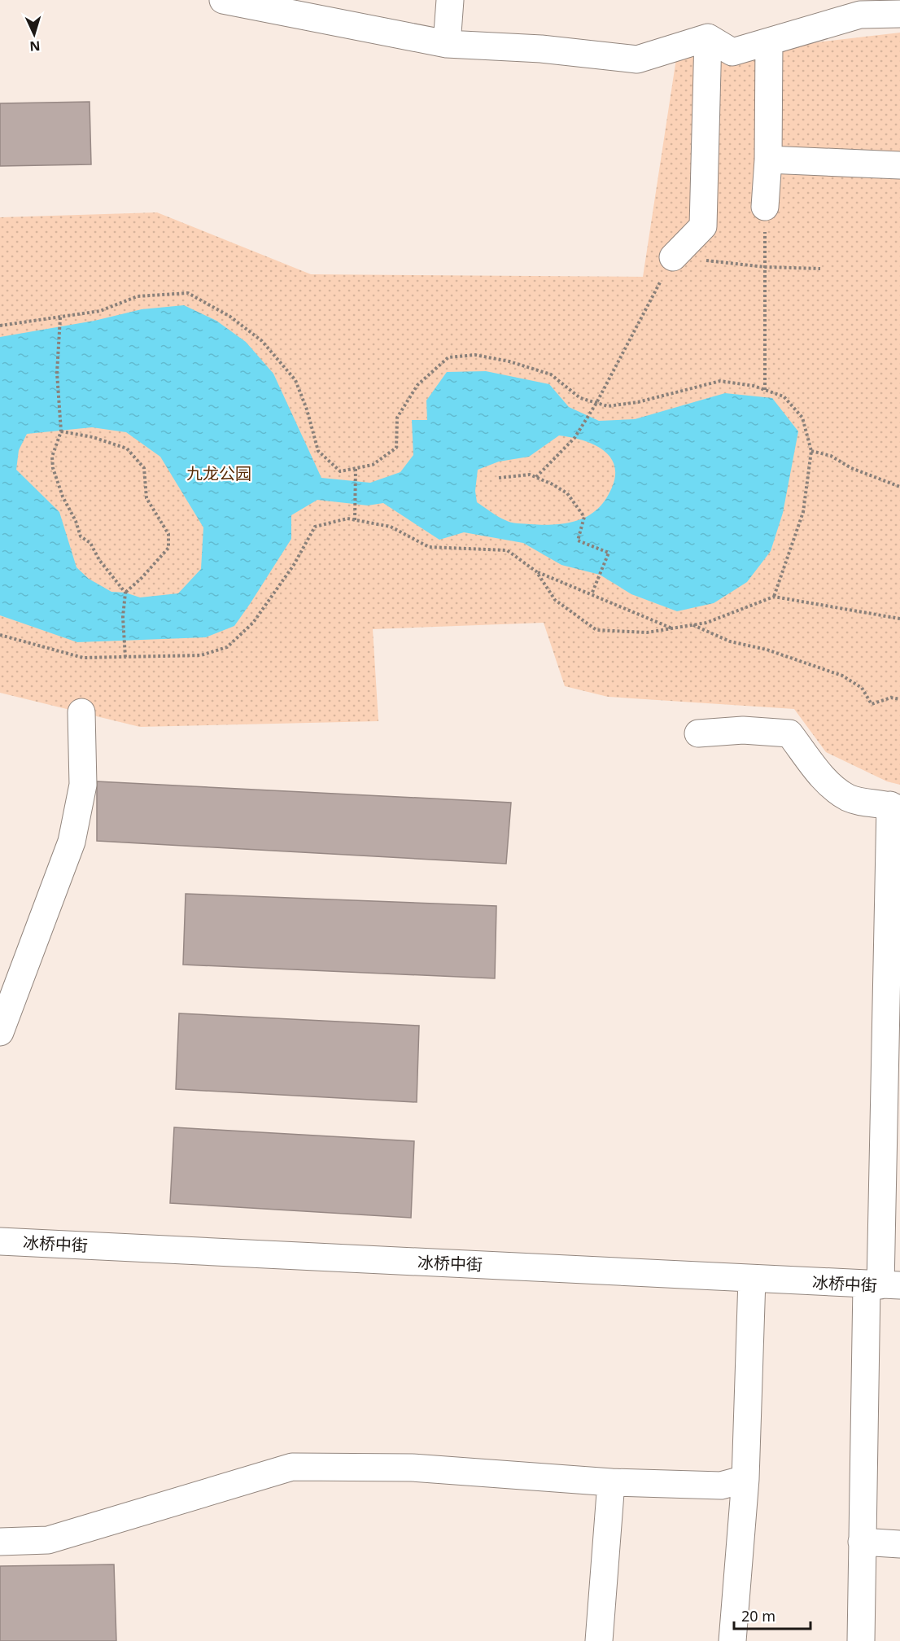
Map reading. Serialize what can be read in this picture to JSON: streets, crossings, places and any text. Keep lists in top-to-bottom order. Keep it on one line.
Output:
{"streets":{"street":["冰桥中街"]},"parks":["九龙公园"],"scale_bar":"20 m","north":"bottom"}
